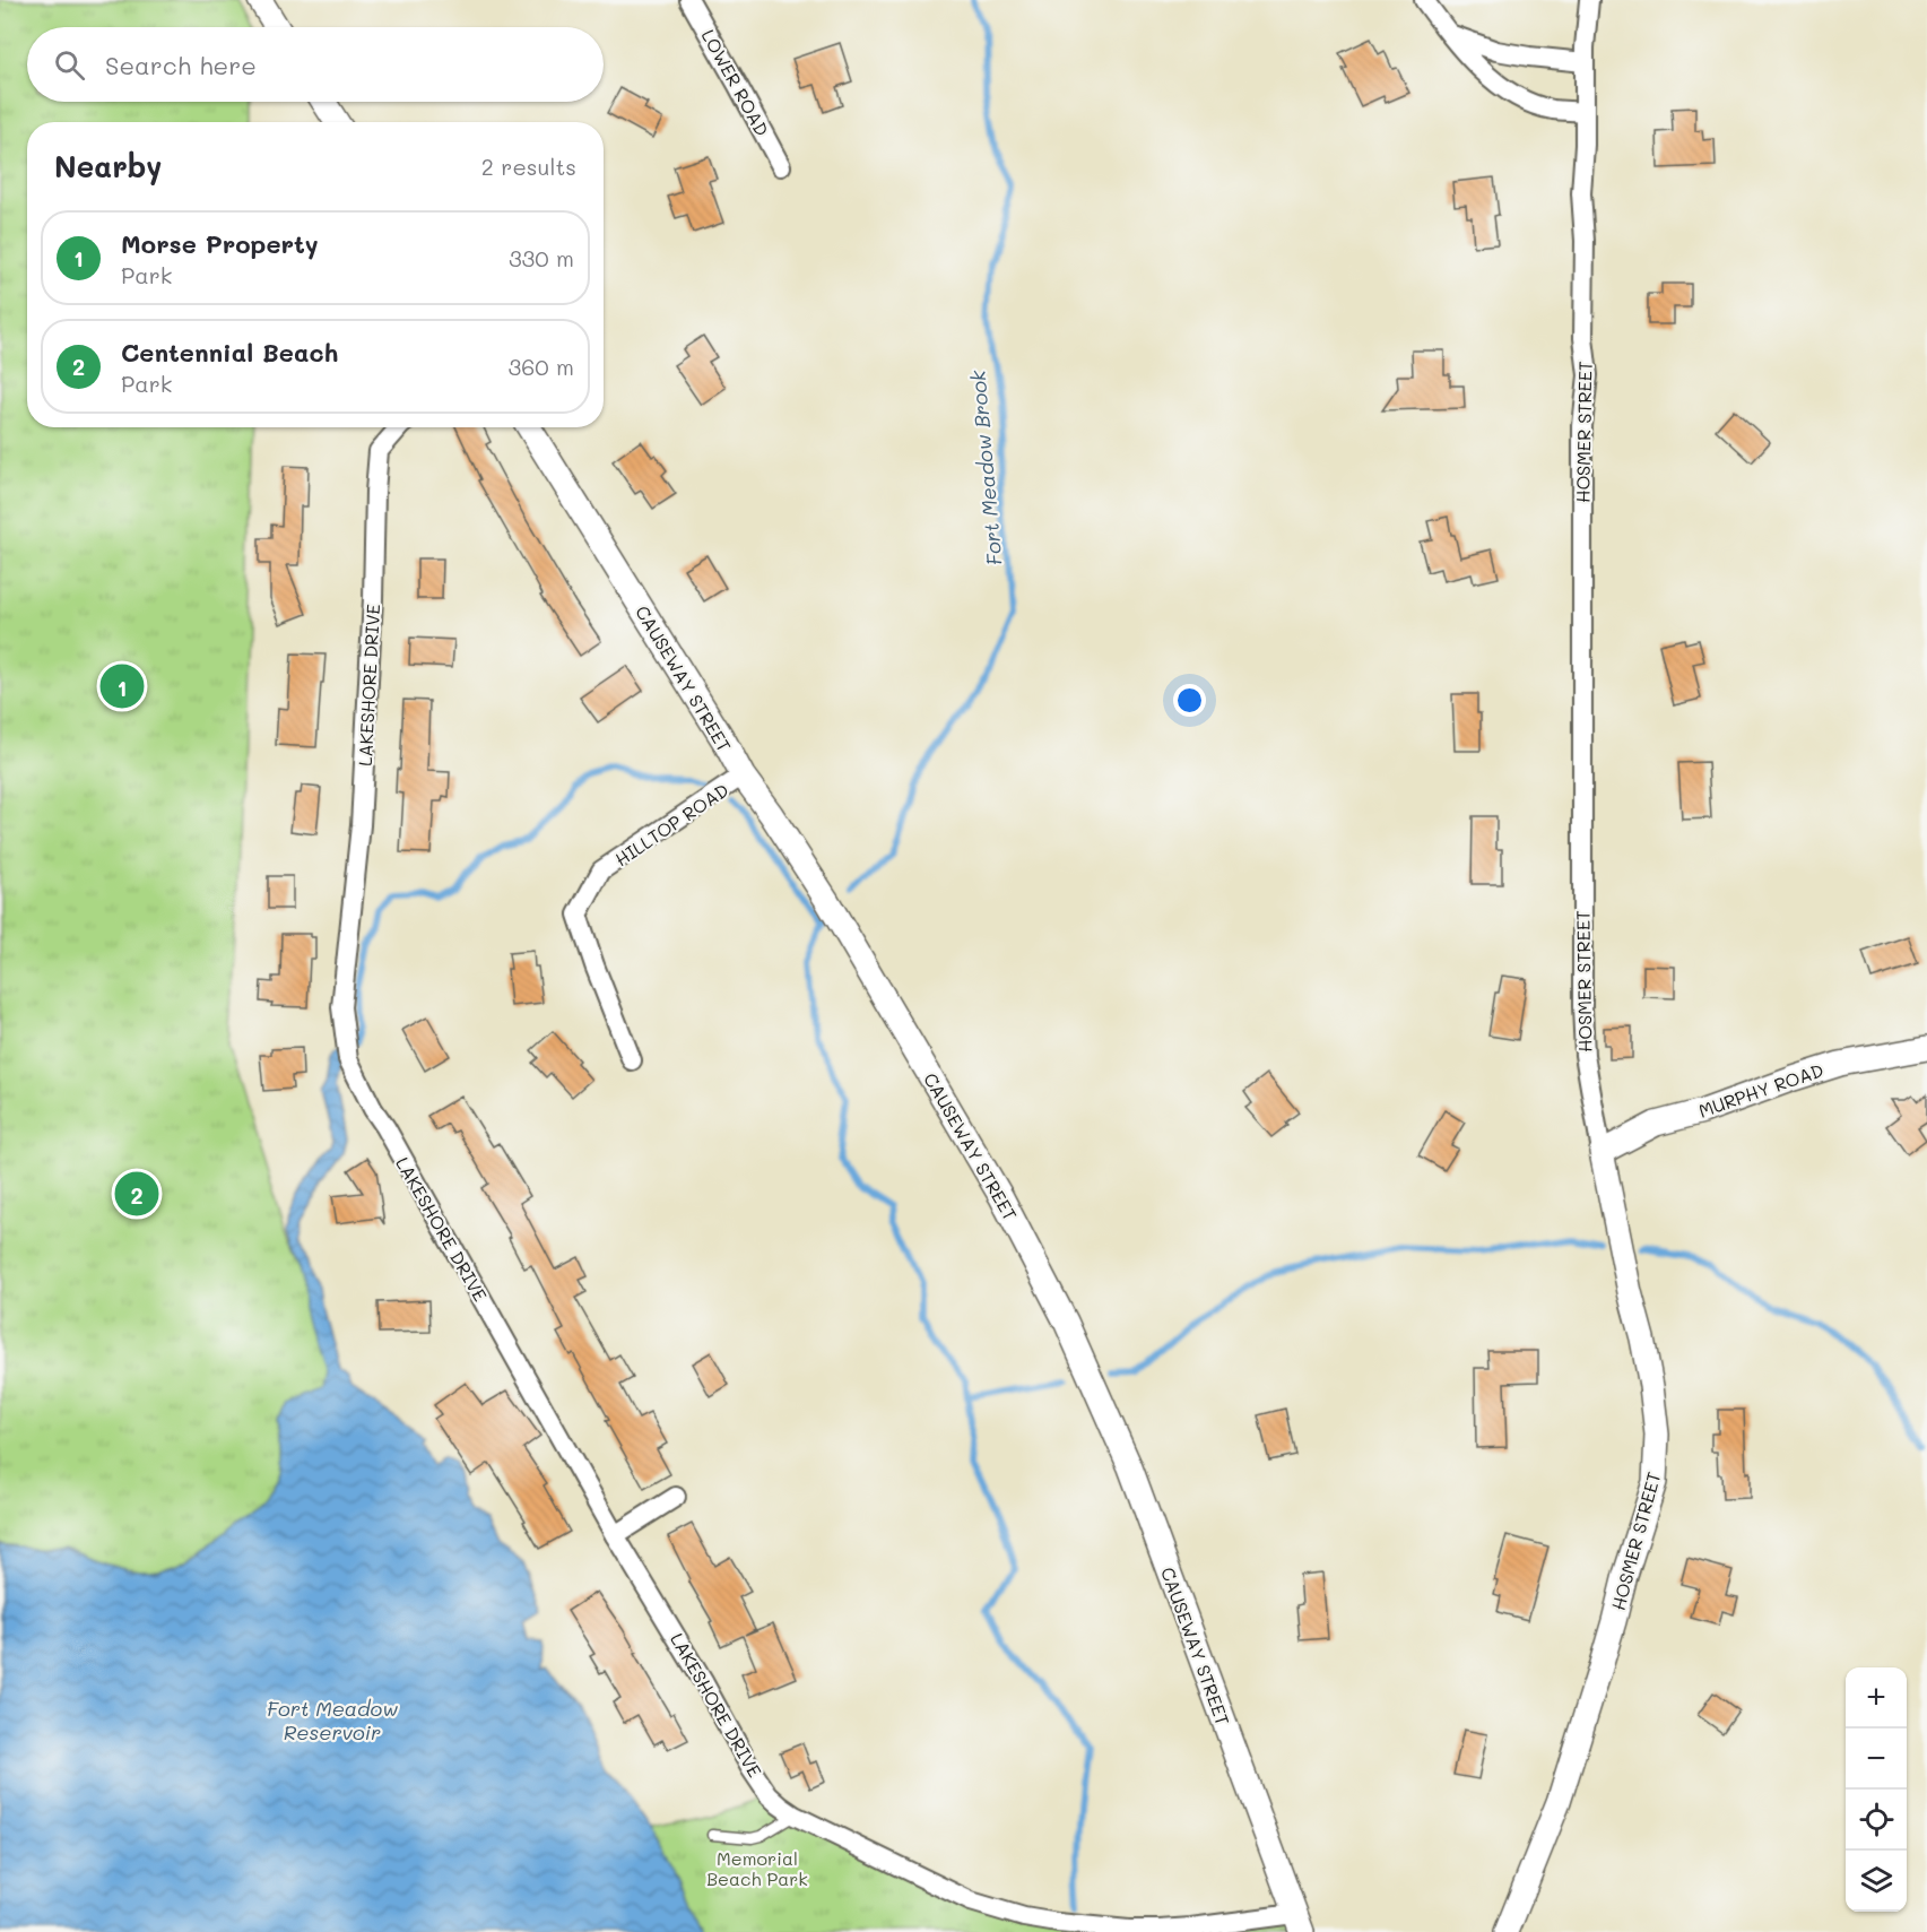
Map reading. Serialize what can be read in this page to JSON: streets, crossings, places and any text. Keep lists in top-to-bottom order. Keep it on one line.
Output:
{"streets":{"street":["LOWER ROAD","HOSMER STREET","CAUSEWAY STREET","LAKESHORE DRIVE","HILLTOP ROAD","MURPHY ROAD"]},"crossings":[["HOSMER STREET","MURPHY ROAD"],["CAUSEWAY STREET","LAKESHORE DRIVE"],["CAUSEWAY STREET","HILLTOP ROAD"]],"water":["Fort Meadow Brook","Fort Meadow Reservoir"],"parks":["Memorial Beach Park"],"page":{"search":"Search here","heading":["Nearby","2 results"],"list":[{"mark":"1","name":"Morse Property","note":"Park","value":"330 m"},{"mark":"2","name":"Centennial Beach","note":"Park","value":"360 m"}],"pins":["1","2"],"map_buttons":["+","−"]}}
